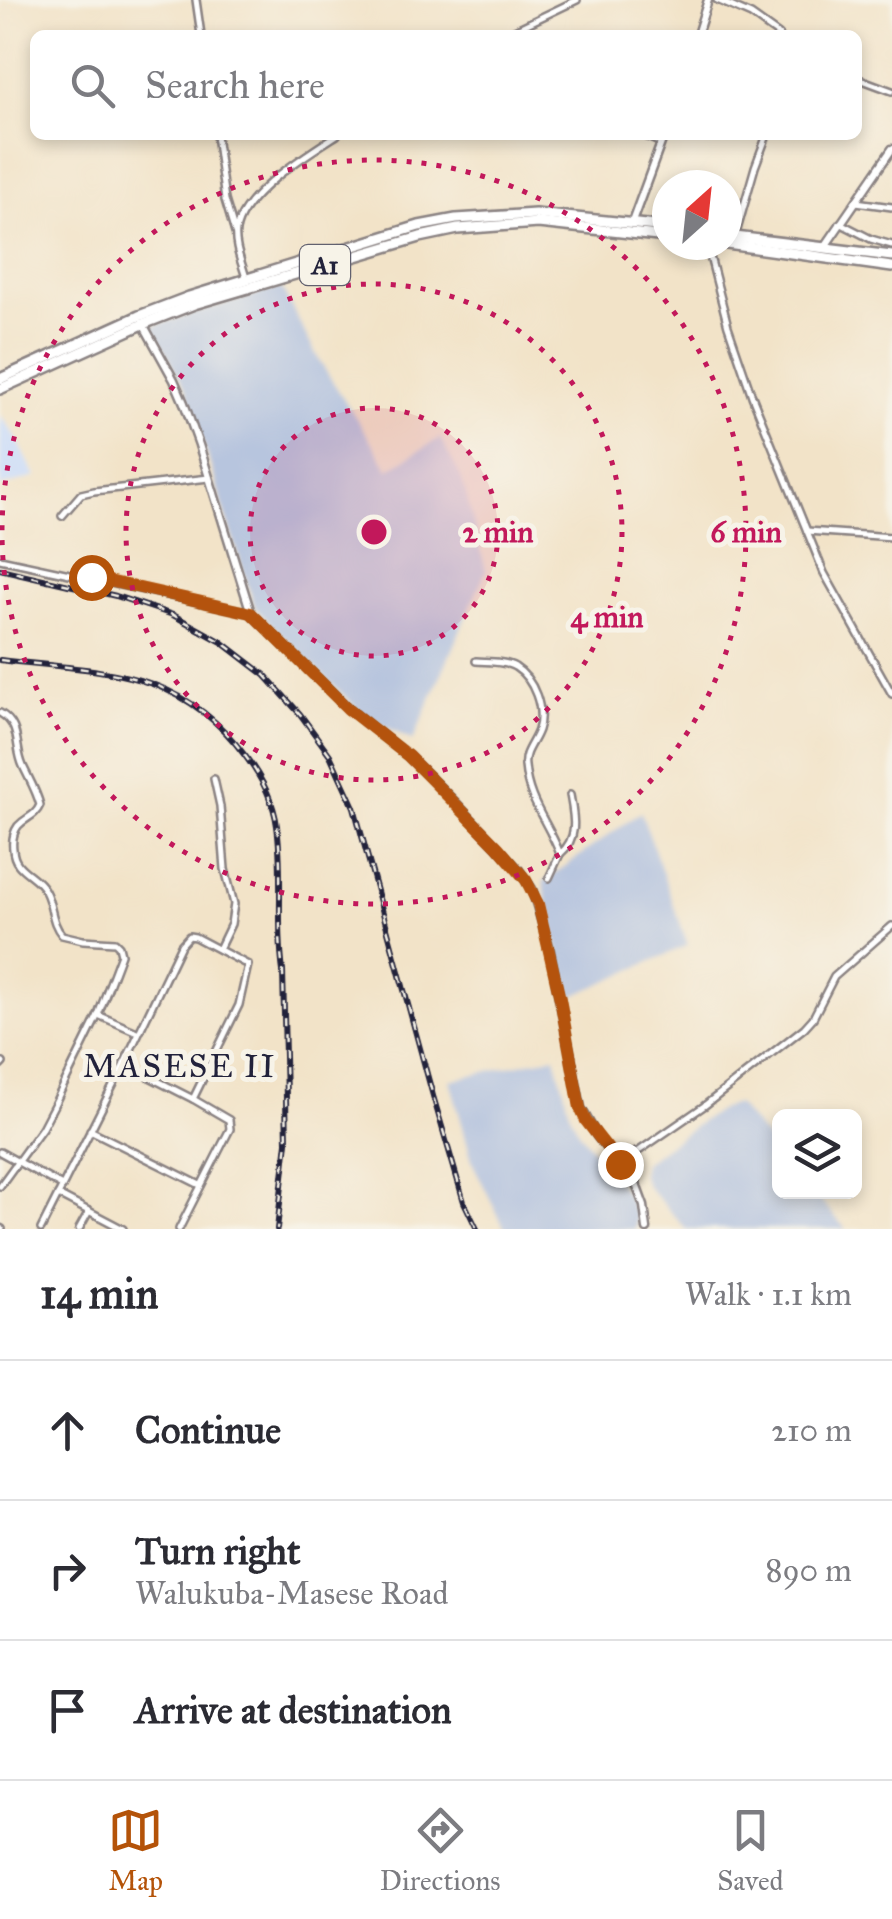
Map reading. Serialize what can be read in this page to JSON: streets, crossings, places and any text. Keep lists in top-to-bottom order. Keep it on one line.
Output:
{"streets":{"highway":["A1"]},"districts":["MASESE II"],"north":"top right","page":{"search":"Search here","heading":["14 min","Walk · 1.1 km"],"list":[["Continue","210 m"],["Turn right","Walukuba-Masese Road","890 m"],"Arrive at destination"],"nav":["Map","Directions","Saved"]},"rings":["2 min","6 min","4 min"]}
